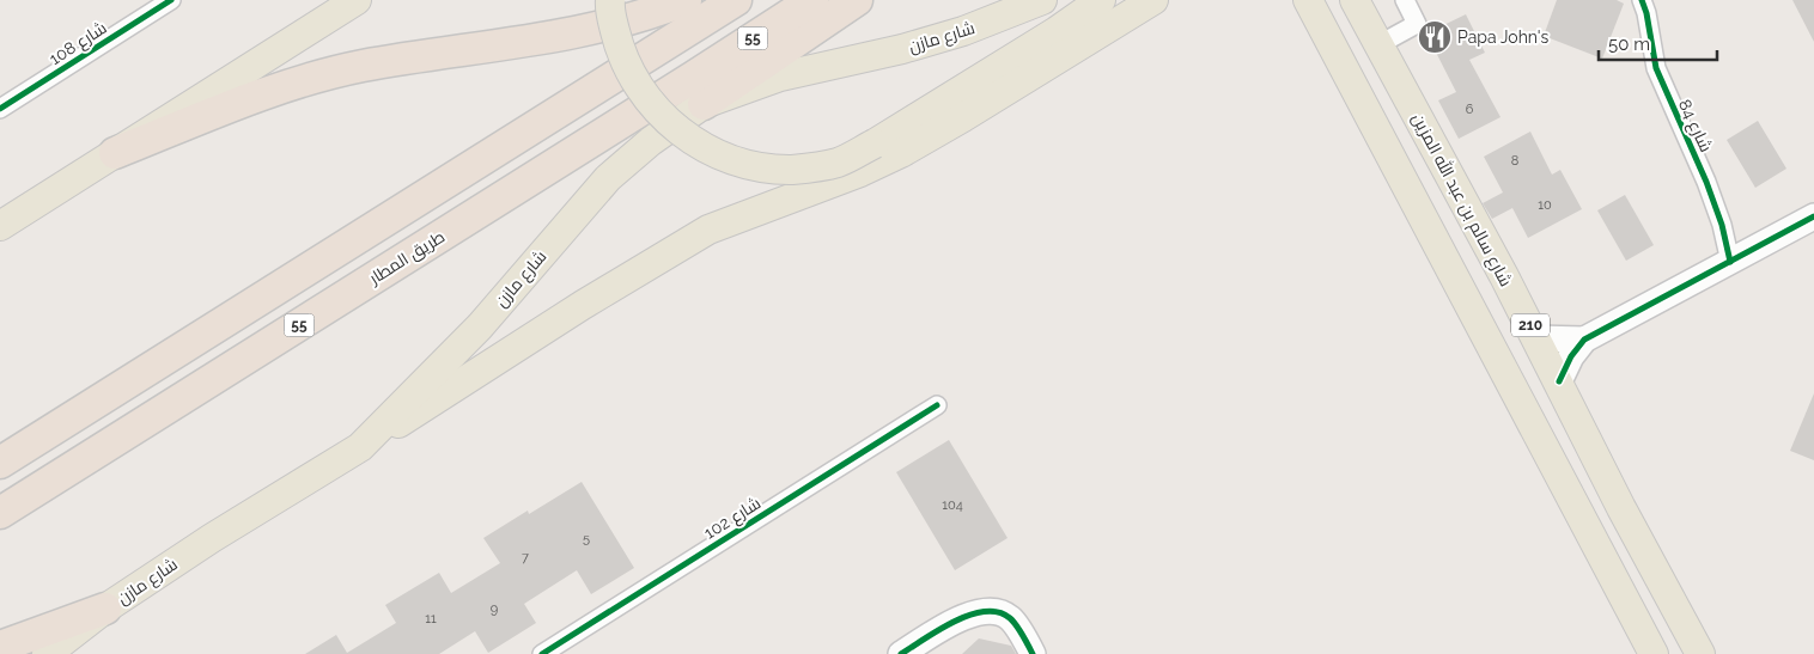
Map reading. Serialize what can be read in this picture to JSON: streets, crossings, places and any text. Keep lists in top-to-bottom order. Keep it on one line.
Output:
{"streets":{"highway":["55","طريق المطار"],"main road":["شارع مازن","شارع سالم بن عبد الله المزين","210"],"street":["شارع 108","شارع 84","شارع 102"]},"places":{"restaurant":["Papa John's"]},"house_numbers":["6","8","10","104","5","7","9","11"],"scale_bar":"50 m"}
